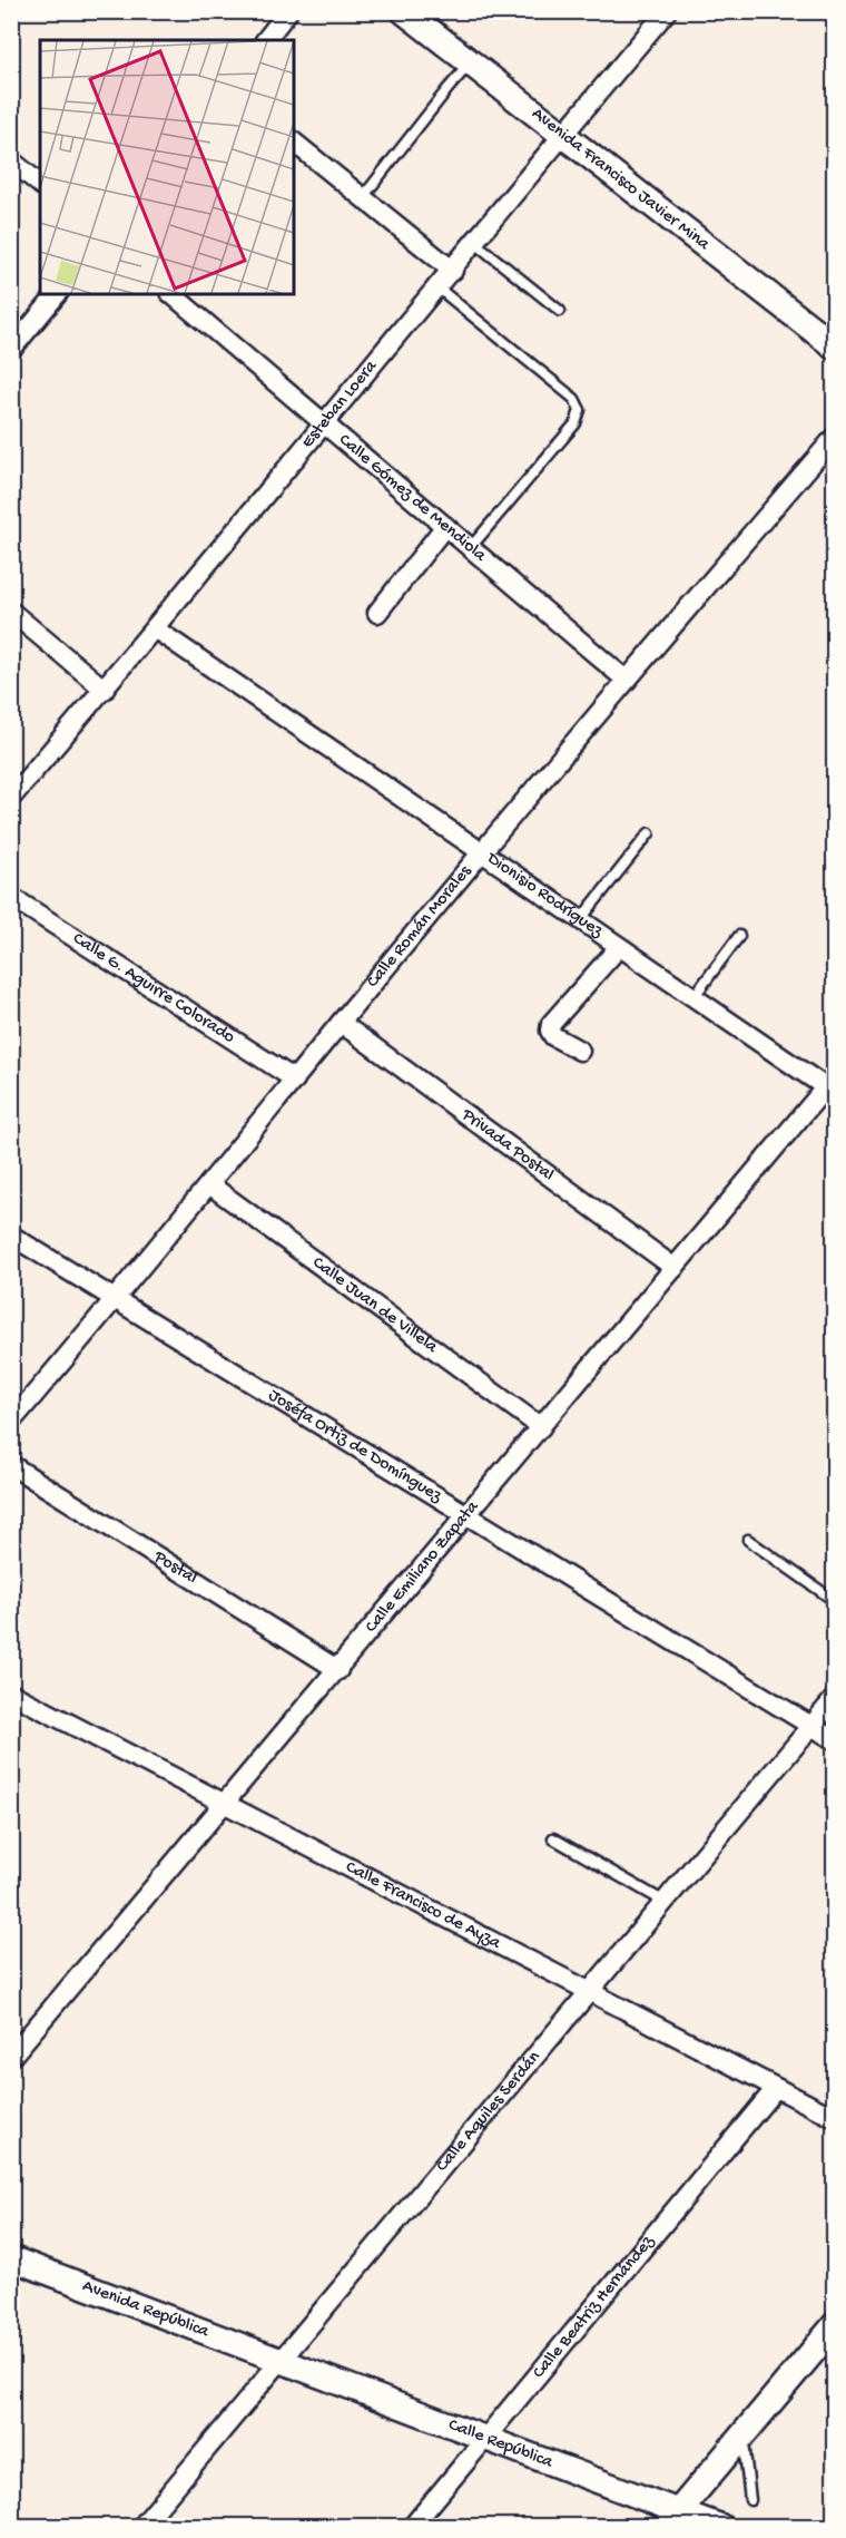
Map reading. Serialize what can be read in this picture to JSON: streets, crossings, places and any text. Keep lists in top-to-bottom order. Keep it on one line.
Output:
{"streets":{"main road":["Avenida Francisco Javier Mina","Calle República"],"street":["Esteban Loera","Calle Gómez de Mendiola","Dionisio Rodríguez","Calle Román Morales","Calle G. Aguirre Colorado","Privada Postal","Calle Juan de Villela","Joséfa Ortiz de Domínguez","Calle Emiliano Zapata","Postal","Calle Francisco de Ayza","Calle Aquiles Serdán","Calle Beatriz Hernández","Avenida República"]},"crossings":[["Avenida Francisco Javier Mina","Esteban Loera"],["Esteban Loera","Calle Gómez de Mendiola"],["Esteban Loera","Dionisio Rodríguez"],["Calle Gómez de Mendiola","Calle Román Morales"],["Dionisio Rodríguez","Calle Román Morales"],["Dionisio Rodríguez","Calle Emiliano Zapata"],["Calle Román Morales","Calle G. Aguirre Colorado"],["Calle Román Morales","Privada Postal"],["Calle Román Morales","Calle Juan de Villela"],["Calle Román Morales","Joséfa Ortiz de Domínguez"],["Privada Postal","Calle Emiliano Zapata"],["Calle Juan de Villela","Calle Emiliano Zapata"],["Joséfa Ortiz de Domínguez","Calle Emiliano Zapata"],["Joséfa Ortiz de Domínguez","Calle Aquiles Serdán"],["Calle Emiliano Zapata","Postal"],["Calle Emiliano Zapata","Calle Francisco de Ayza"],["Calle Francisco de Ayza","Calle Aquiles Serdán"],["Calle Francisco de Ayza","Calle Beatriz Hernández"],["Calle Aquiles Serdán","Avenida República"],["Calle Aquiles Serdán","Calle República"],["Calle Beatriz Hernández","Calle República"],["Avenida República","Calle República"]]}
